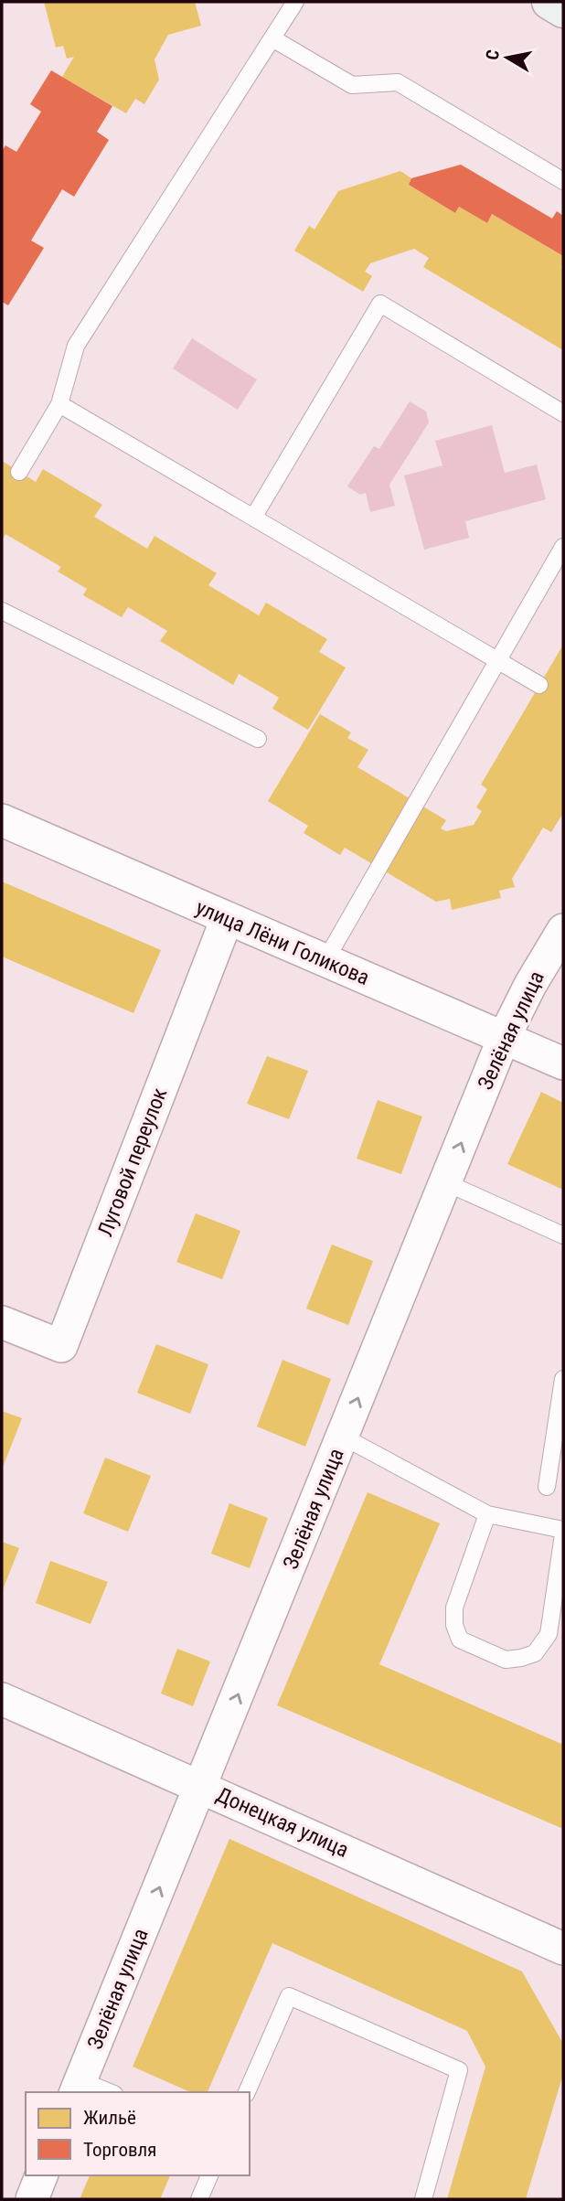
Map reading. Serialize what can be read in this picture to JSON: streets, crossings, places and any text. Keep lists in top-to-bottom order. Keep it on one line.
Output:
{"streets":{"street":["улица Лёни Голикова","Зелёная улица","Луговой переулок","Донецкая улица"]},"crossings":[["улица Лёни Голикова","Зелёная улица"],["улица Лёни Голикова","Луговой переулок"],["Зелёная улица","Донецкая улица"]],"one_way":["Зелёная улица"],"legend":["Жильё","Торговля"],"north":"left"}
